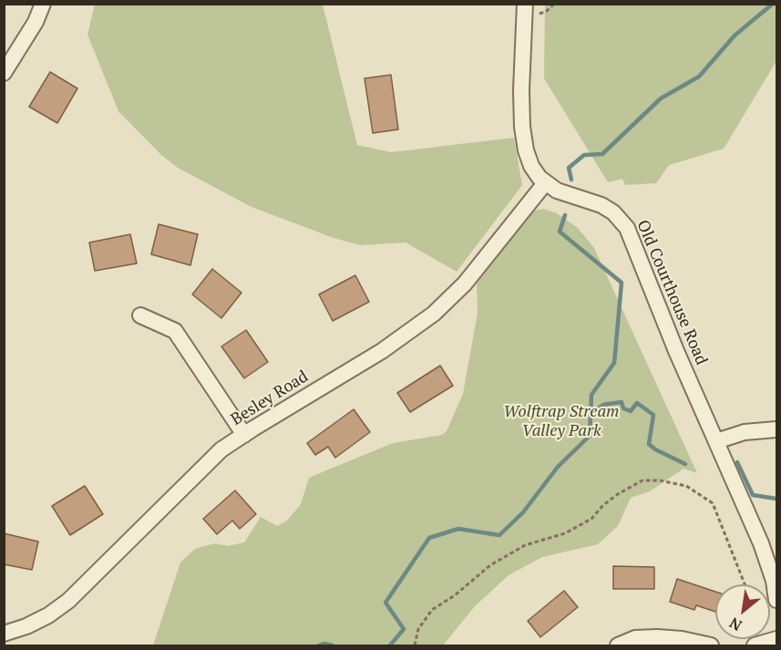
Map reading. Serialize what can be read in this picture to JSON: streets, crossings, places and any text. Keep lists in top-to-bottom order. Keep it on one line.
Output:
{"streets":{"street":["Old Courthouse Road","Besley Road"]},"crossings":[["Old Courthouse Road","Besley Road"]],"parks":["Wolftrap Stream Valley Park"],"north":"bottom left"}
